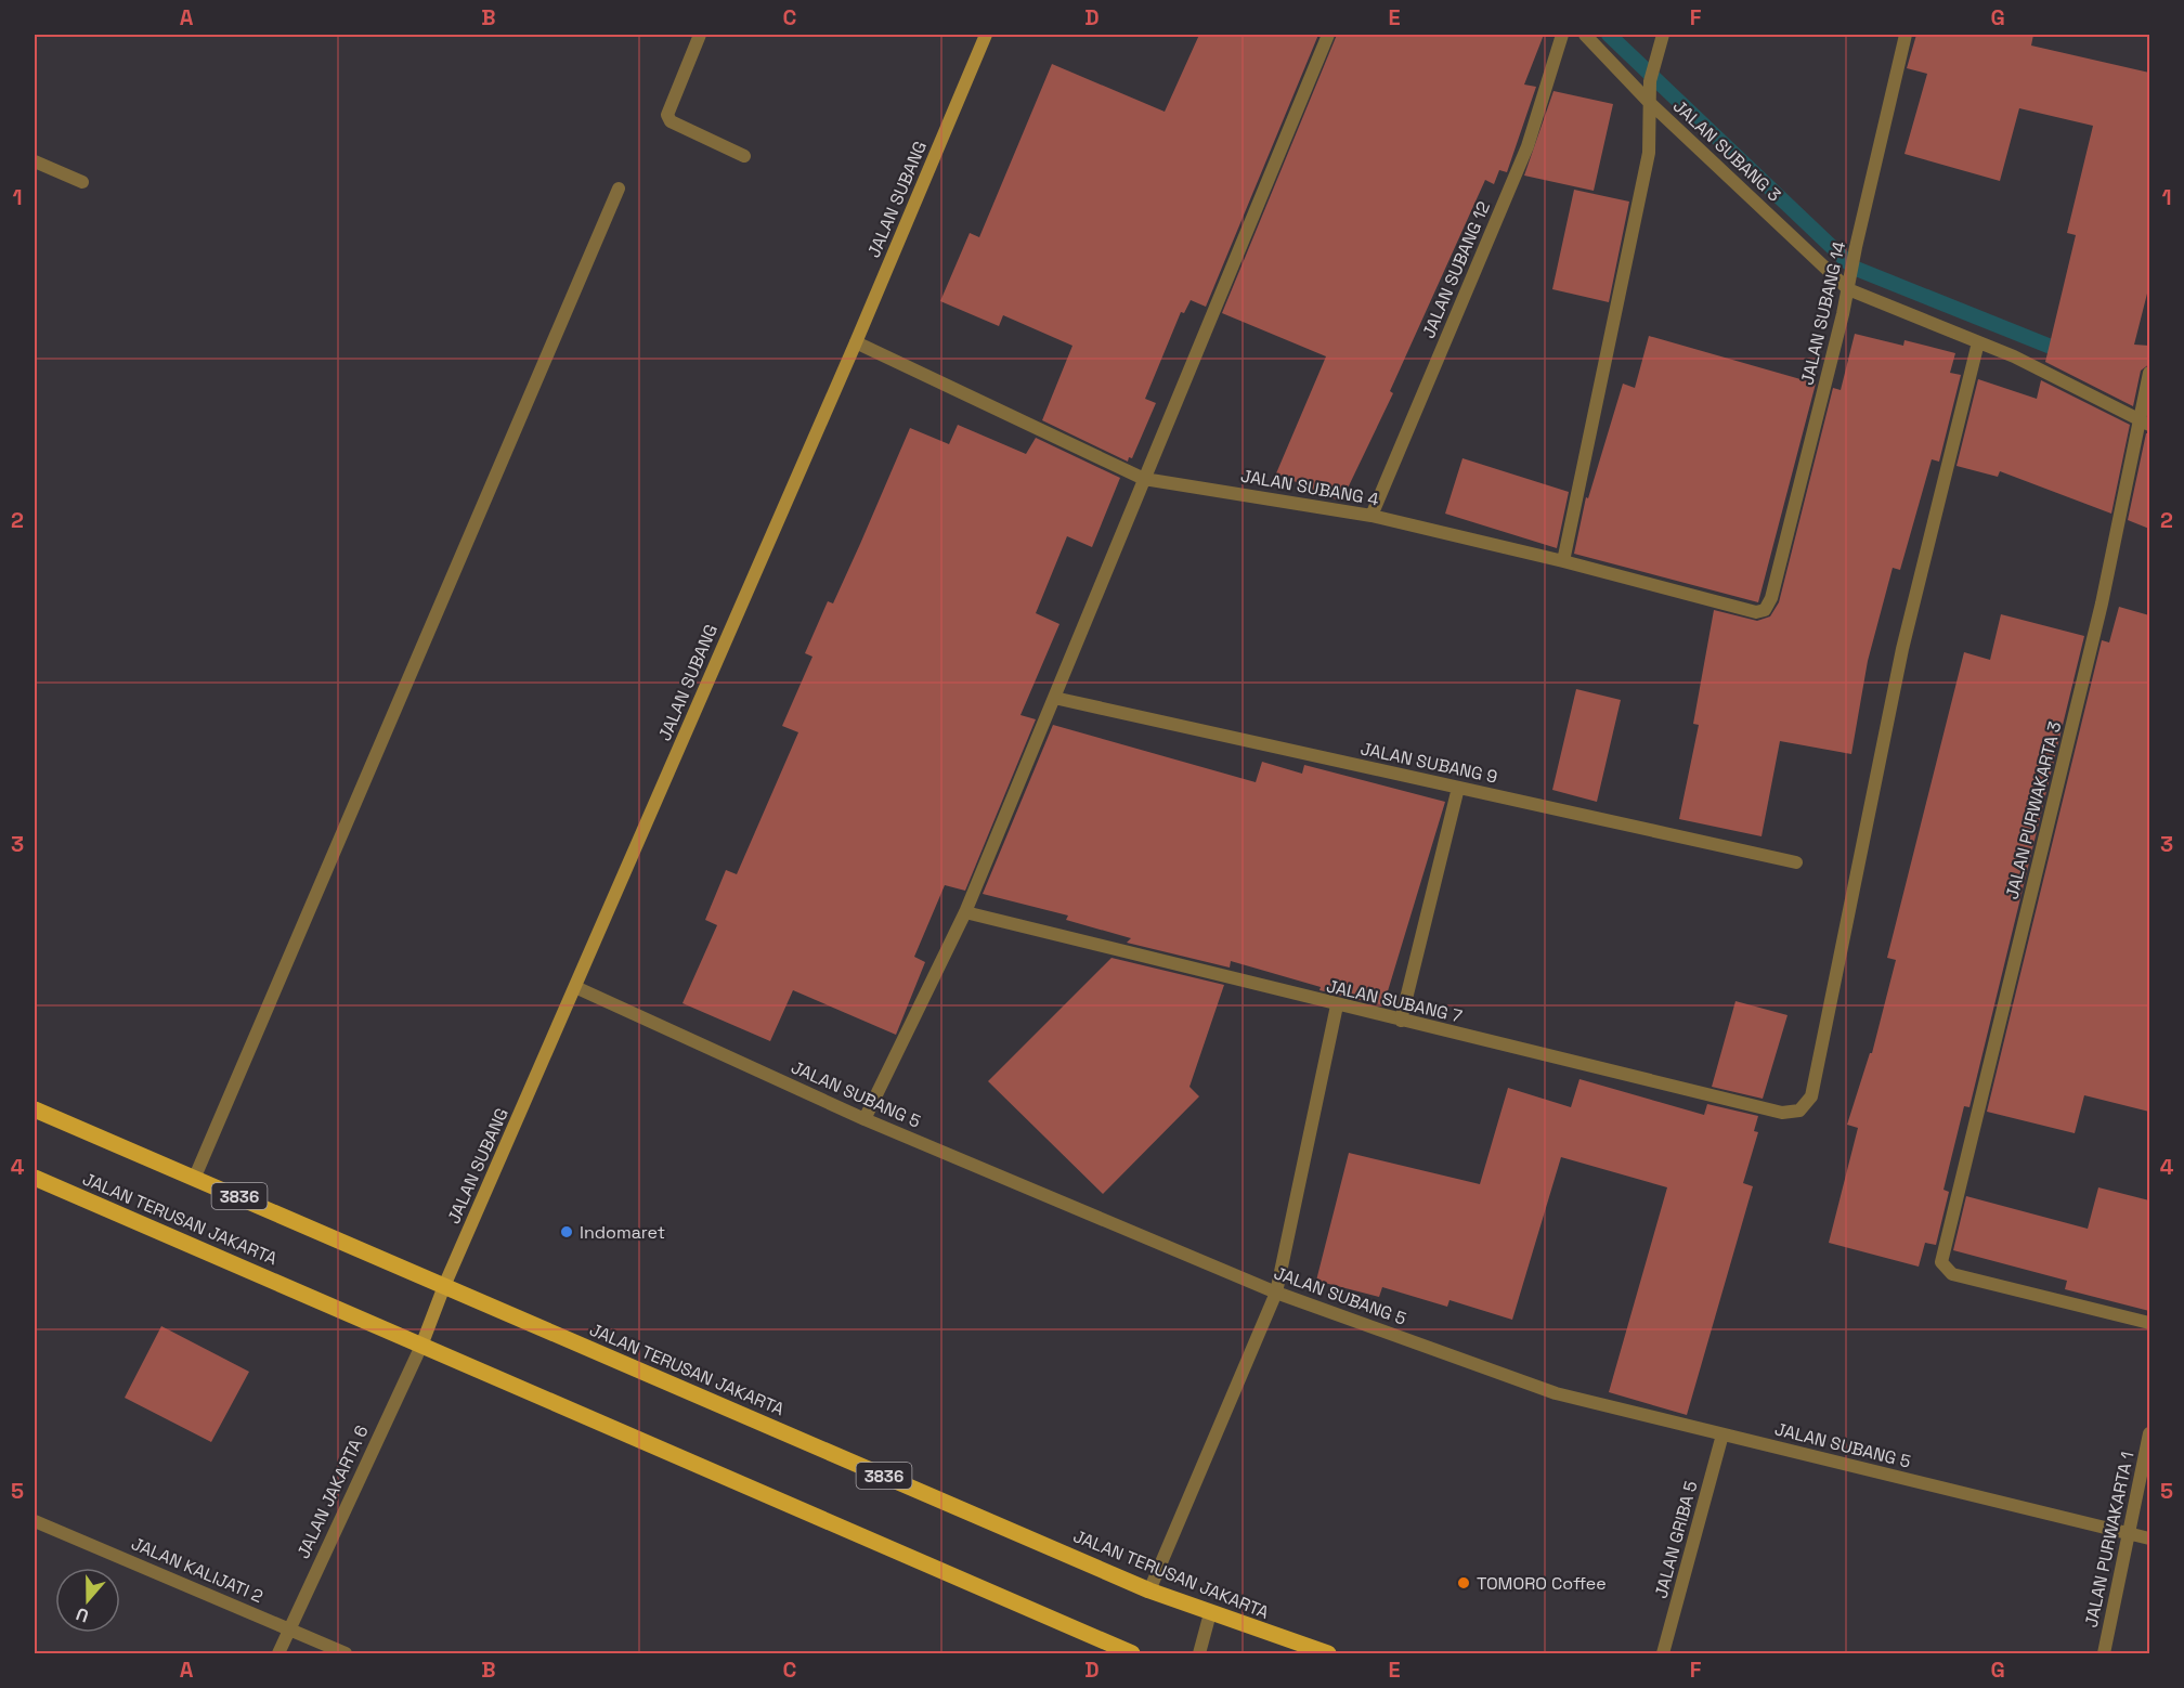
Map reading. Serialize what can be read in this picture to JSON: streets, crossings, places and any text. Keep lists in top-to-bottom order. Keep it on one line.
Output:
{"streets":{"main road":["3836","JALAN TERUSAN JAKARTA"],"street":["JALAN SUBANG 3","JALAN SUBANG","JALAN SUBANG 12","JALAN SUBANG 14","JALAN SUBANG 4","JALAN SUBANG 9","JALAN PURWAKARTA 3","JALAN SUBANG 7","JALAN SUBANG 5","JALAN JAKARTA 6","JALAN GRIBA 5","JALAN PURWAKARTA 1","JALAN KALIJATI 2"]},"crossings":[["JALAN SUBANG 3","JALAN SUBANG 14"],["JALAN SUBANG","JALAN SUBANG 4"],["JALAN SUBANG","JALAN SUBANG 5"],["JALAN SUBANG","JALAN TERUSAN JAKARTA"],["JALAN SUBANG","JALAN JAKARTA 6"],["JALAN SUBANG 12","JALAN SUBANG 4"],["JALAN SUBANG 14","JALAN SUBANG 4"],["JALAN SUBANG 5","JALAN GRIBA 5"],["JALAN SUBANG 5","JALAN PURWAKARTA 1"],["JALAN TERUSAN JAKARTA","JALAN JAKARTA 6"],["JALAN JAKARTA 6","JALAN KALIJATI 2"]],"places":["Indomaret","TOMORO Coffee"],"north":"bottom","grid":{"columns":["A","B","C","D","E","F","G"],"rows":["1","2","3","4","5"]}}
